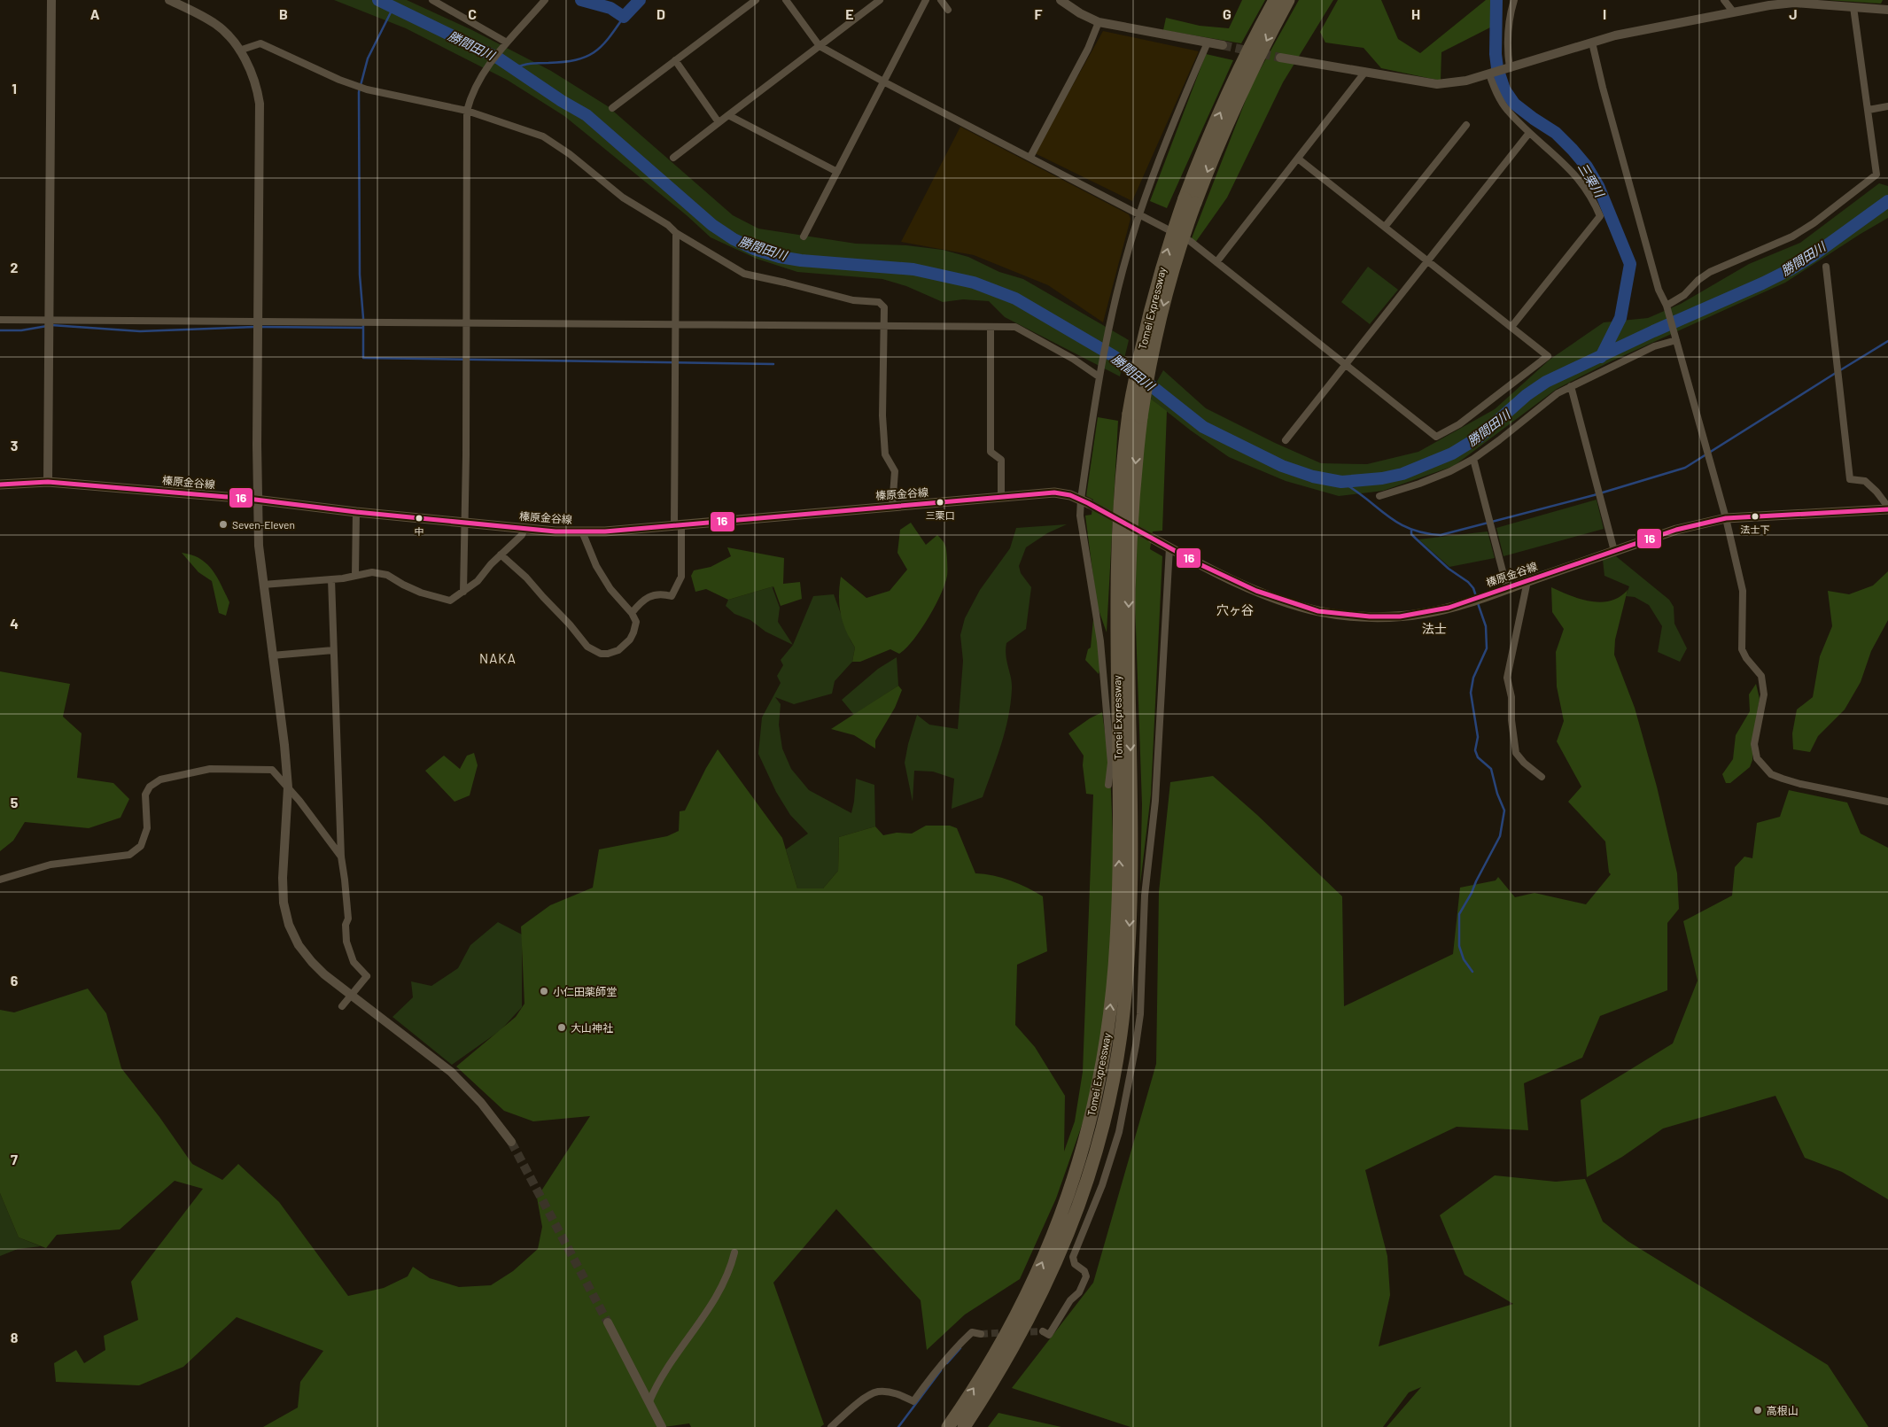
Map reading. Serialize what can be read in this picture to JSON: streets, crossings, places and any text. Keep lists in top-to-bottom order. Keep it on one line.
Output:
{"streets":{"highway":["Tomei Expressway"],"main road":["榛原金谷線"]},"districts":["穴ヶ谷","法士","NAKA"],"water":["勝間田川","三栗川"],"places":["三栗口","法士下","中","Seven-Eleven","小仁田薬師堂","大山神社","高根山"],"lines":["transit line 16"],"grid":{"columns":["A","B","C","D","E","F","G","H","I","J"],"rows":["1","2","3","4","5","6","7","8"]}}
